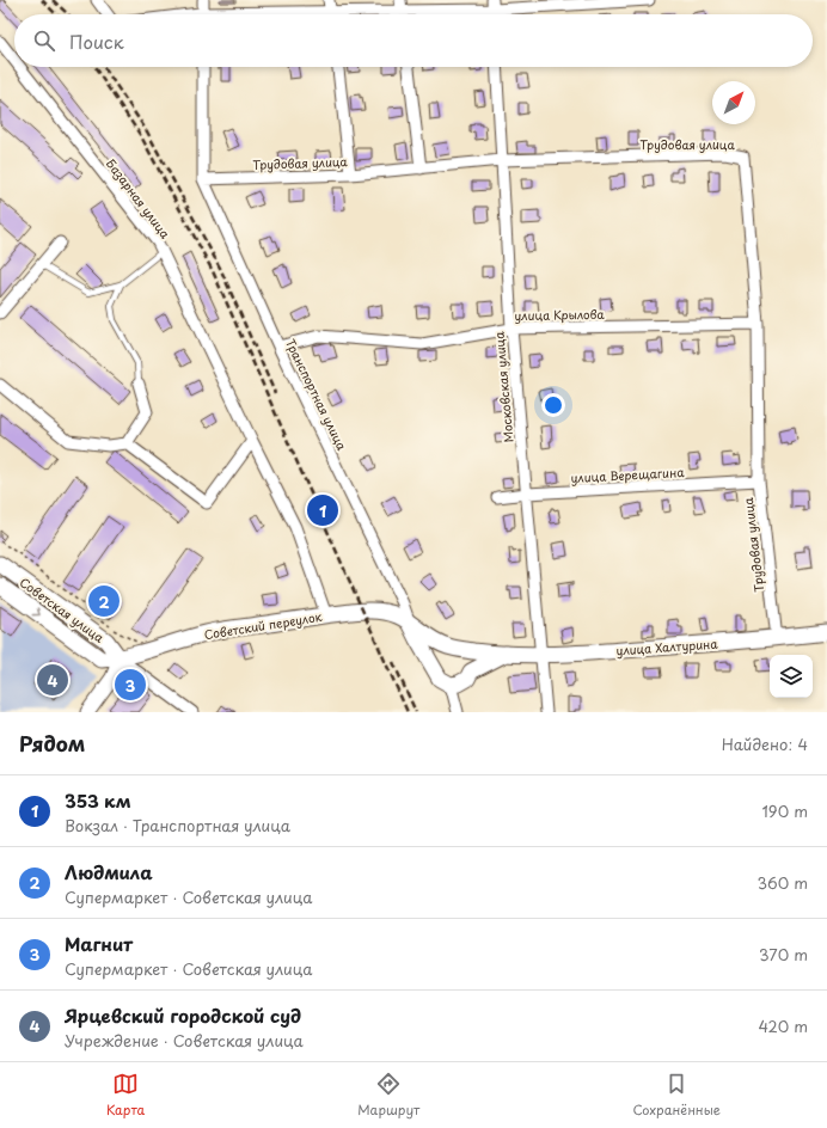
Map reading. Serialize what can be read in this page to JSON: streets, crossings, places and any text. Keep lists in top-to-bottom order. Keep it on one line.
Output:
{"streets":{"main road":["Советская улица","Советский переулок","улица Халтурина"],"street":["Трудовая улица","Базарная улица","улица Крылова","Московская улица","Транспортная улица","улица Верещагина"]},"crossings":[["Трудовая улица","улица Крылова"],["Трудовая улица","Московская улица"],["Трудовая улица","Транспортная улица"],["Трудовая улица","улица Верещагина"],["Трудовая улица","улица Халтурина"],["Базарная улица","Советский переулок"],["улица Крылова","Московская улица"],["улица Крылова","Транспортная улица"],["Московская улица","улица Верещагина"],["Московская улица","улица Халтурина"],["Транспортная улица","Советский переулок"],["Советская улица","Советский переулок"],["Советский переулок","улица Халтурина"]],"north":"top right","page":{"search":"Поиск","pins":["1","2","4","3"],"heading":["Рядом","Найдено: 4"],"list":[{"mark":"1","name":"353 км","note":"Вокзал · Транспортная улица","value":"190 m"},{"mark":"2","name":"Людмила","note":"Супермаркет · Советская улица","value":"360 m"},{"mark":"3","name":"Магнит","note":"Супермаркет · Советская улица","value":"370 m"},{"mark":"4","name":"Ярцевский городской суд","note":"Учреждение · Советская улица","value":"420 m"}],"nav":["Карта","Маршрут","Сохранённые"]}}
